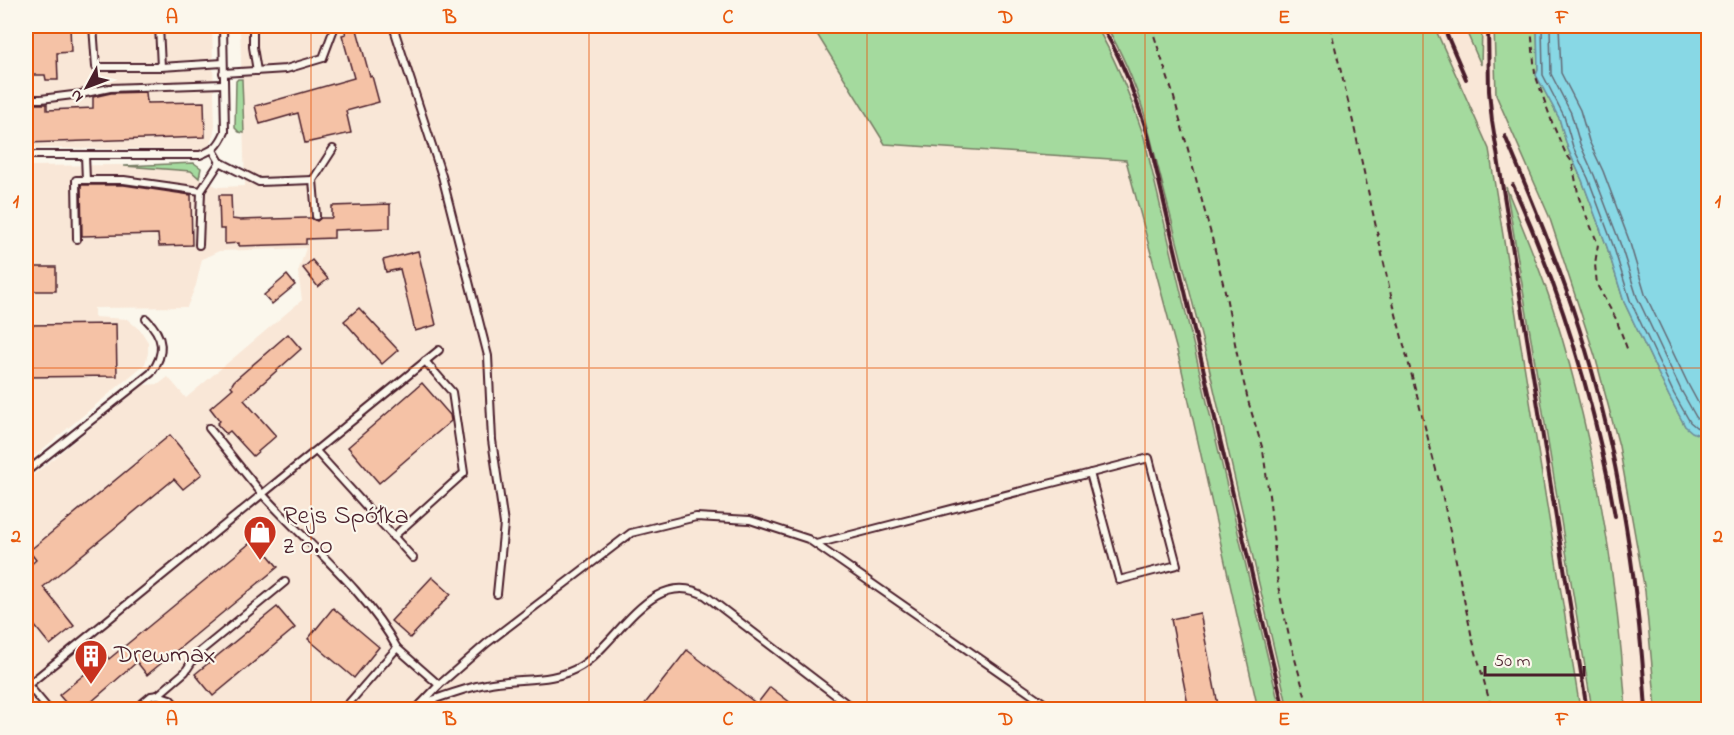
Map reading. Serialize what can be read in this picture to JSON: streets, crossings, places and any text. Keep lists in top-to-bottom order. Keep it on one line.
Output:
{"places":{"shop":["Rejs Spółka z o.o"],"building":["Drewmax"]},"scale_bar":"50 m","north":"bottom left","grid":{"columns":["A","B","C","D","E","F"],"rows":["1","2"]}}
